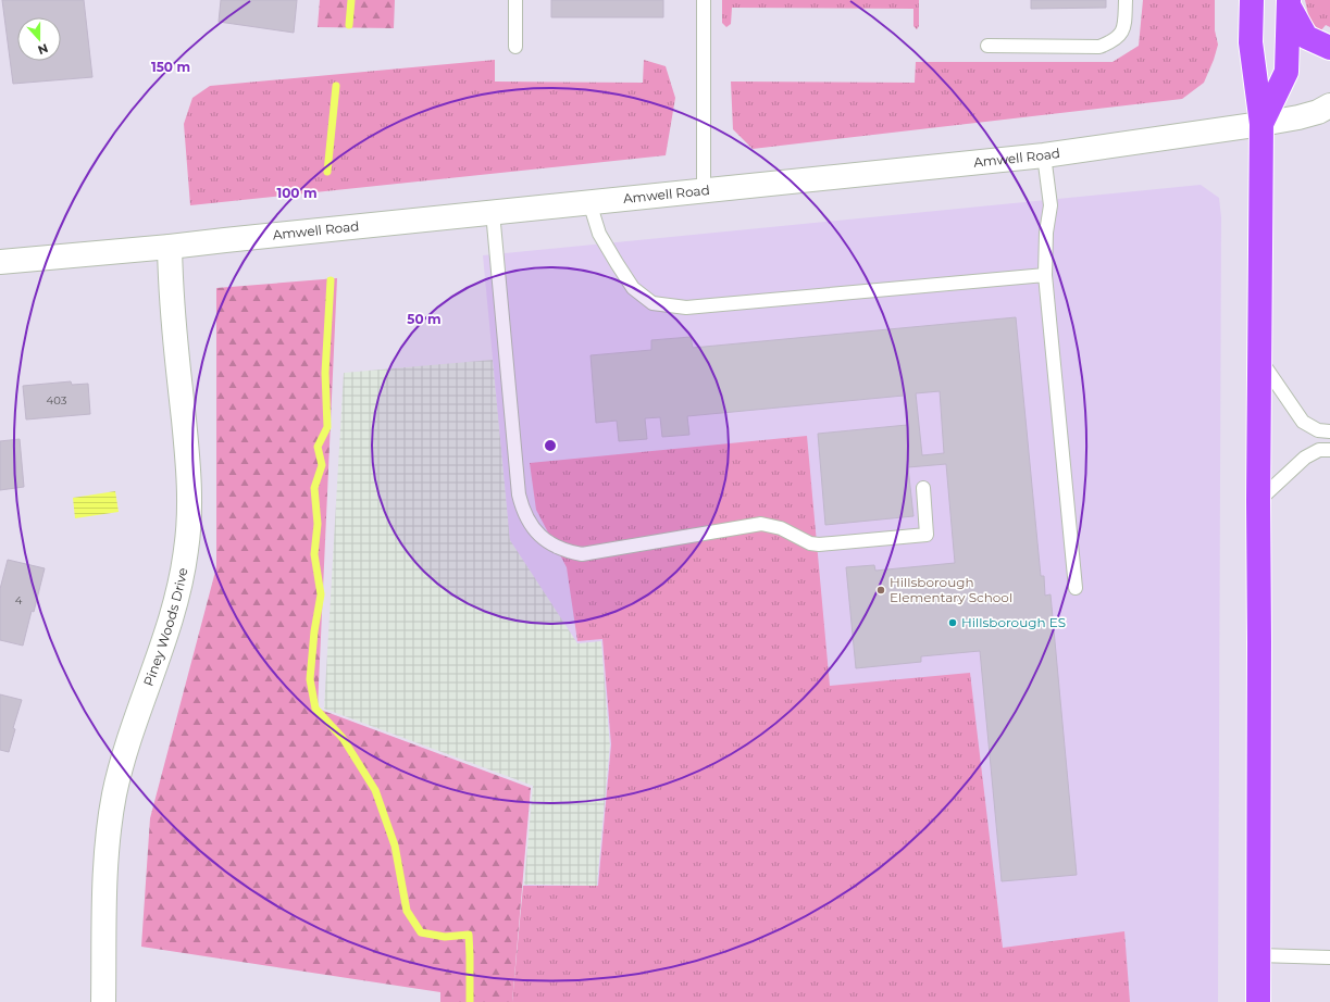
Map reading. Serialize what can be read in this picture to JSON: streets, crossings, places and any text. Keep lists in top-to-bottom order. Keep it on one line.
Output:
{"streets":{"main road":["Amwell Road","Piney Woods Drive"]},"crossings":[["Amwell Road","Piney Woods Drive"]],"places":["Hillsborough Elementary School","Hillsborough ES"],"house_numbers":["403","4"],"north":"bottom","rings":["150 m","100 m","50 m"]}
